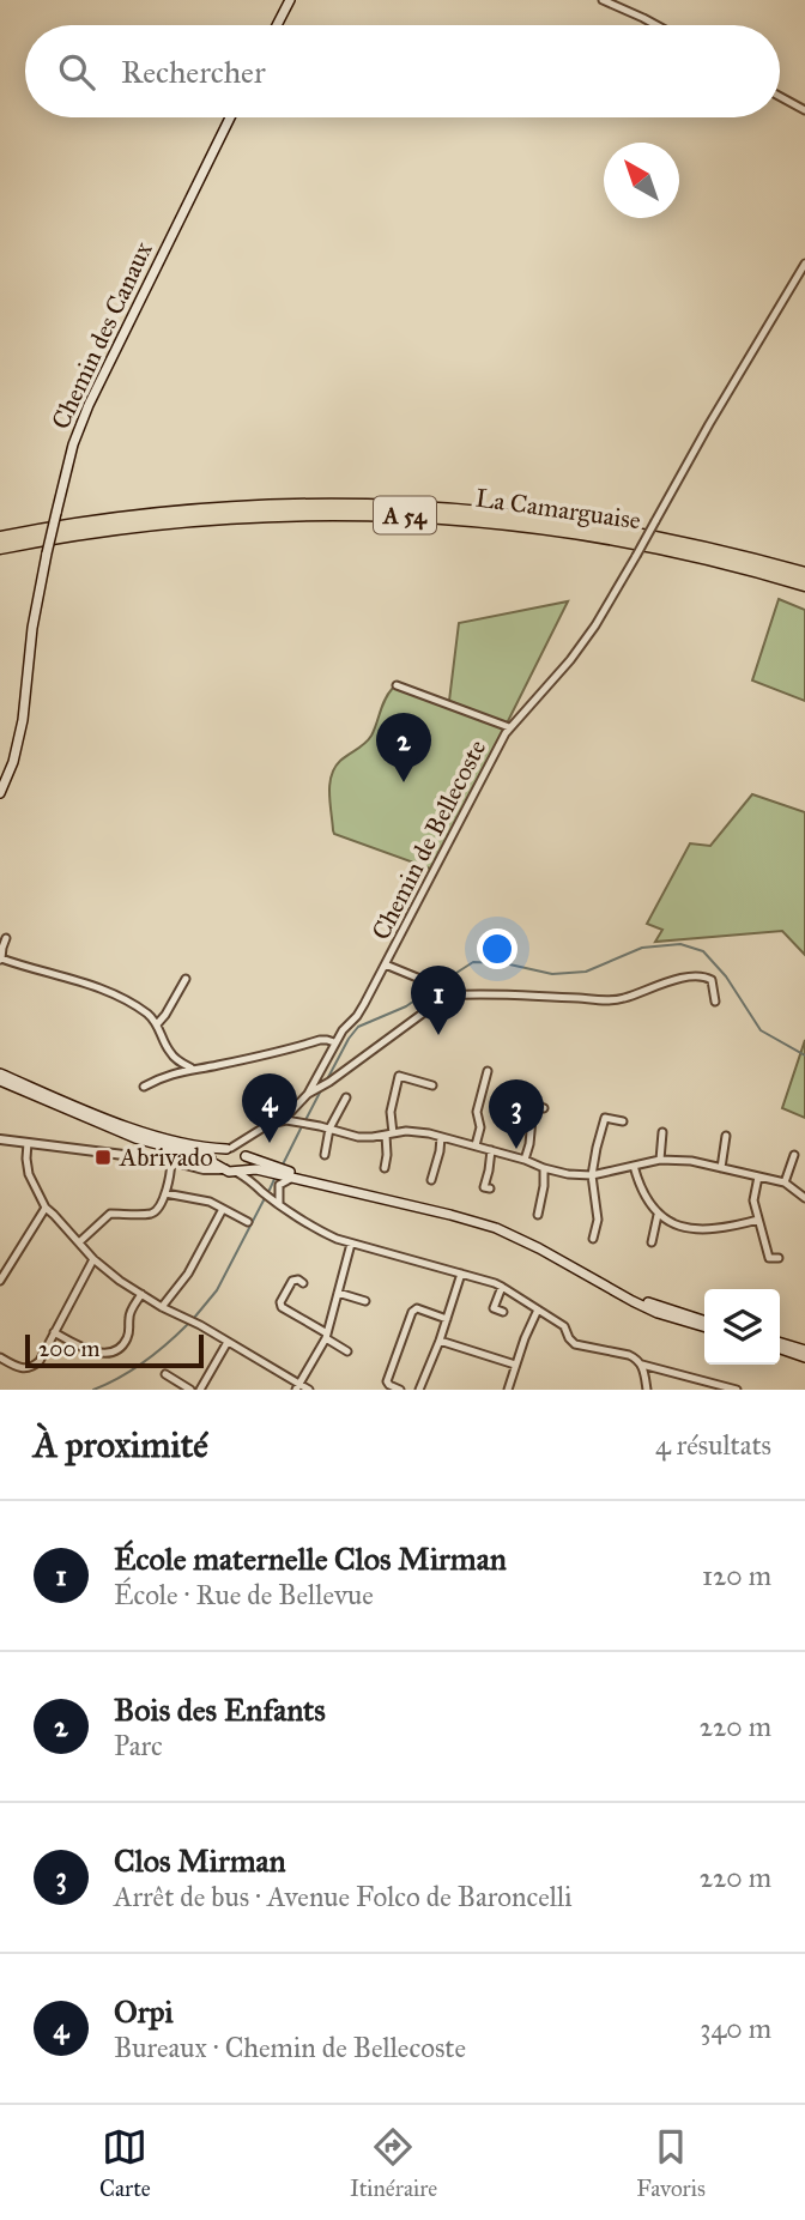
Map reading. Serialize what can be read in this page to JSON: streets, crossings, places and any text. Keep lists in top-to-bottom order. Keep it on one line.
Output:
{"streets":{"highway":["La Camarguaise","A 54"],"main road":["Chemin des Canaux"],"street":["Chemin de Bellecoste"]},"places":{"transit":["Abrivado"]},"scale_bar":"200 m","north":"top left","page":{"search":"Rechercher","pins":["2","1","4","3"],"scale":"200 m","heading":["À proximité","4 résultats"],"list":[{"mark":"1","name":"École maternelle Clos Mirman","note":"École · Rue de Bellevue","value":"120 m"},{"mark":"2","name":"Bois des Enfants","note":"Parc","value":"220 m"},{"mark":"3","name":"Clos Mirman","note":"Arrêt de bus · Avenue Folco de Baroncelli","value":"220 m"},{"mark":"4","name":"Orpi","note":"Bureaux · Chemin de Bellecoste","value":"340 m"}],"nav":["Carte","Itinéraire","Favoris"]}}
